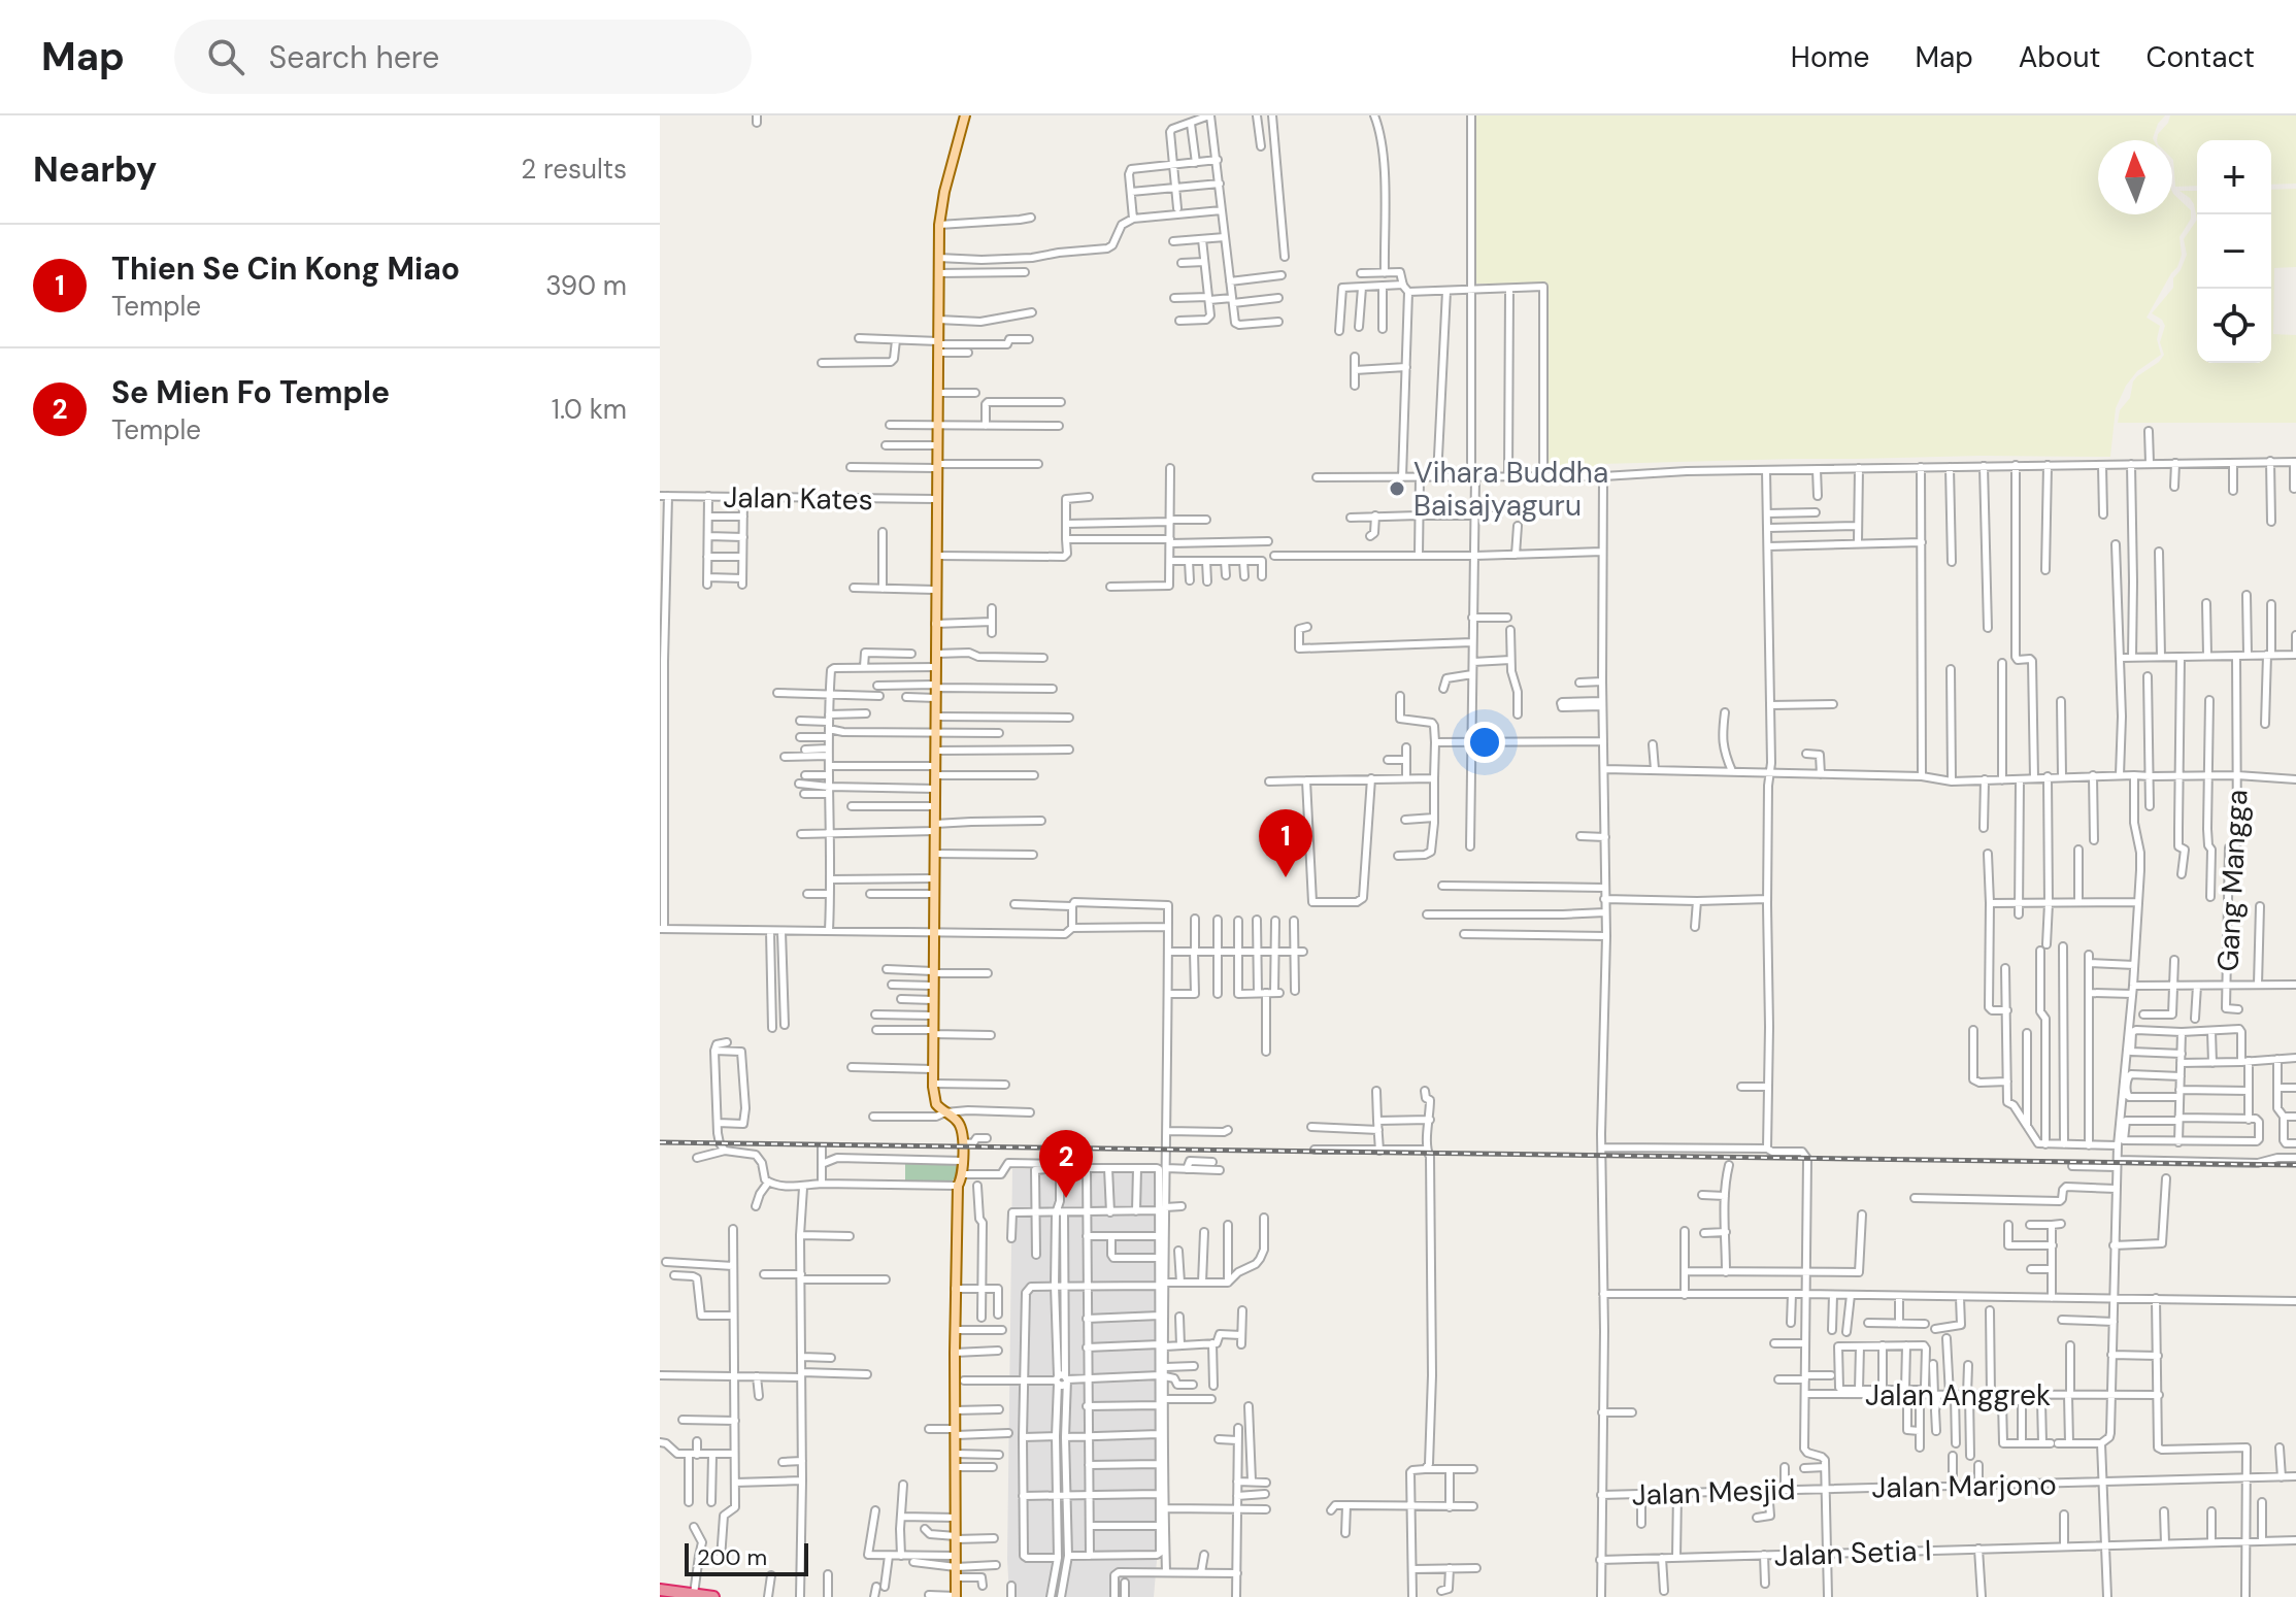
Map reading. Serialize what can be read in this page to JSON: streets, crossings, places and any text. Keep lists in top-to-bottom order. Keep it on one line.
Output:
{"streets":{"street":["Jalan Kates","Gang Mangga","Jalan Anggrek","Jalan Marjono","Jalan Mesjid","Jalan Setia I"]},"crossings":[["Jalan Marjono","Jalan Mesjid"]],"places":["Vihara Buddha Baisajyaguru"],"scale_bar":"200 m","north":"top","page":{"header":"Map","search":"Search here","nav":["Home","Map","About","Contact"],"heading":["Nearby","2 results"],"map_buttons":["+","−"],"list":[{"mark":"1","name":"Thien Se Cin Kong Miao","note":"Temple","value":"390 m"},{"mark":"2","name":"Se Mien Fo Temple","note":"Temple","value":"1.0 km"}],"pins":["1","2"],"scale":"200 m"}}
